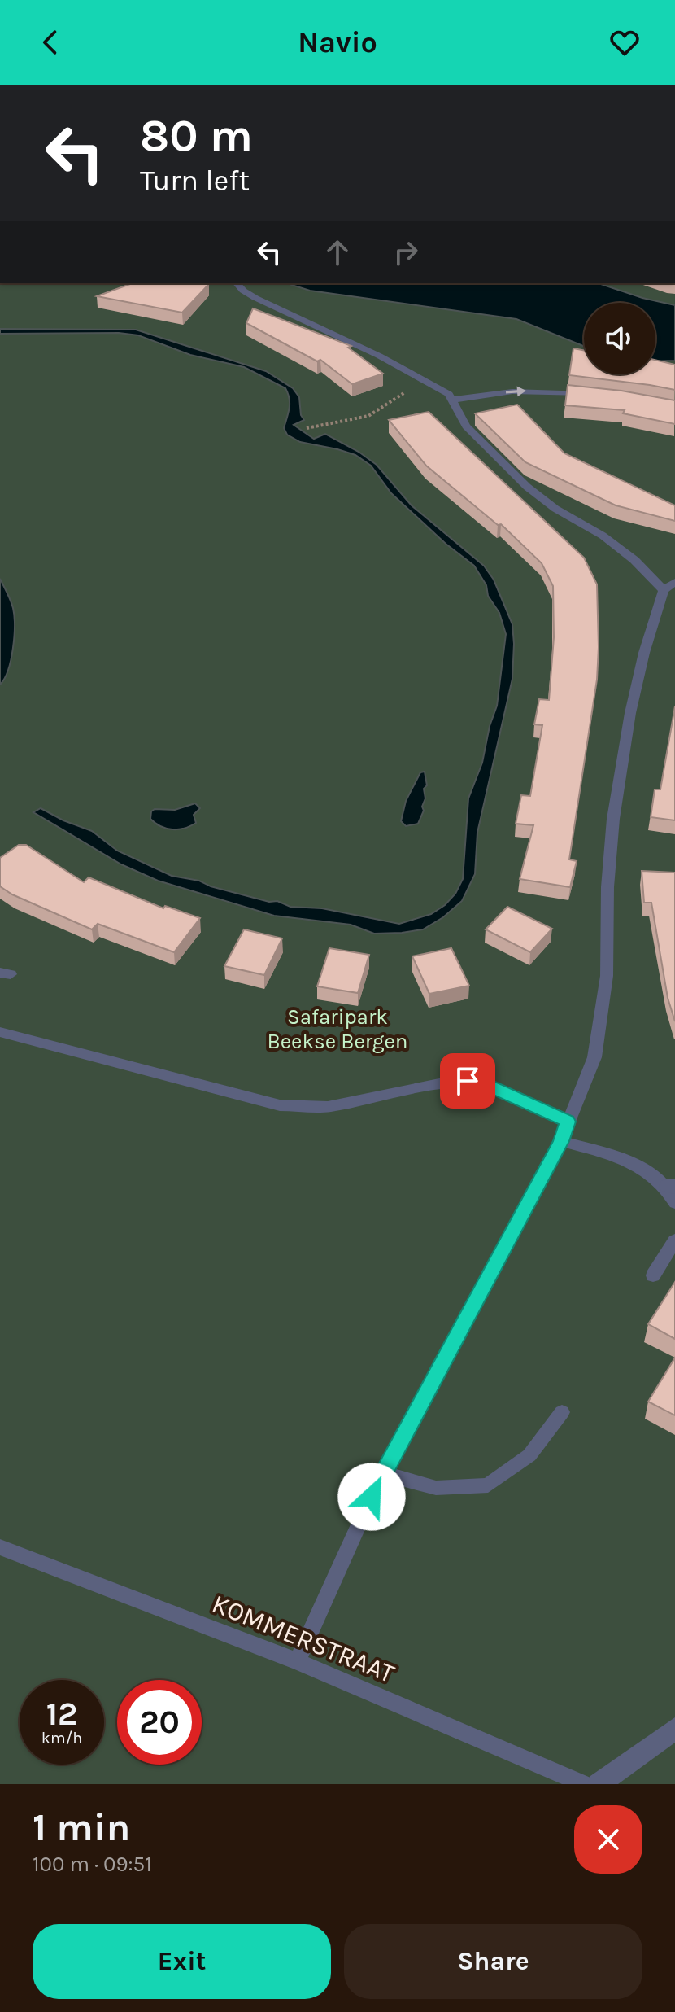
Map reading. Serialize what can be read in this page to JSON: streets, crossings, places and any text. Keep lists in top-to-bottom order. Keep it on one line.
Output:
{"streets":{"lane":["KOMMERSTRAAT"]},"parks":["Safaripark Beekse Bergen"],"page":{"header":"Navio","turn":["80 m","Turn left"],"speed":"12 km/h","limit":"20","heading":["1 min","100 m · 09:51"],"buttons":["Exit","Share"]}}
